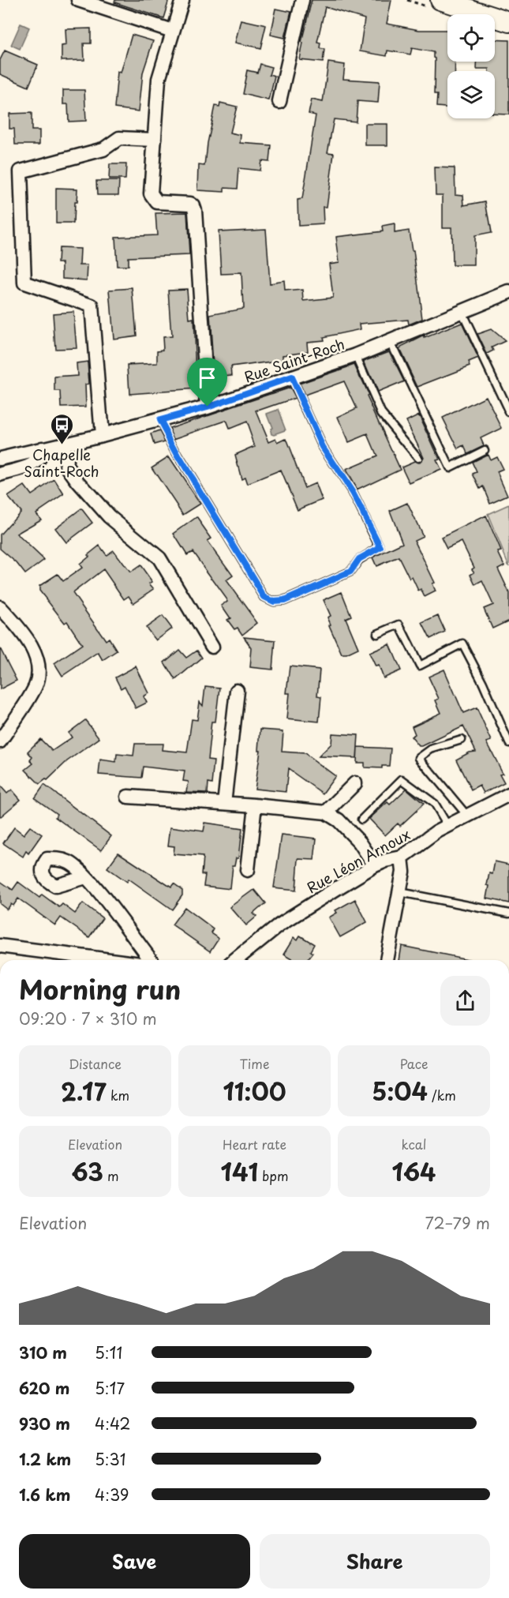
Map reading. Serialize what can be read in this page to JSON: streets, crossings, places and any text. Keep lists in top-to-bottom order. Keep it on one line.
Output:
{"streets":{"street":["Rue Saint-Roch","Rue Léon Arnoux"]},"places":{"bus stop":["Chapelle Saint-Roch"]},"page":{"heading":["Morning run","09:20 · 7 × 310 m"],"stats":[["Distance","2.17 km"],["Time","11:00"],["Pace","5:04 /km"],["Elevation","63 m"],["Heart rate","141 bpm"],["kcal","164"]],"chart":["Elevation","72–79 m"],"list":[{"name":"310 m","note":"5:11"},{"name":"620 m","note":"5:17"},{"name":"930 m","note":"4:42"},{"name":"1.2 km","note":"5:31"},{"name":"1.6 km","note":"4:39"}],"buttons":["Save","Share"]}}
